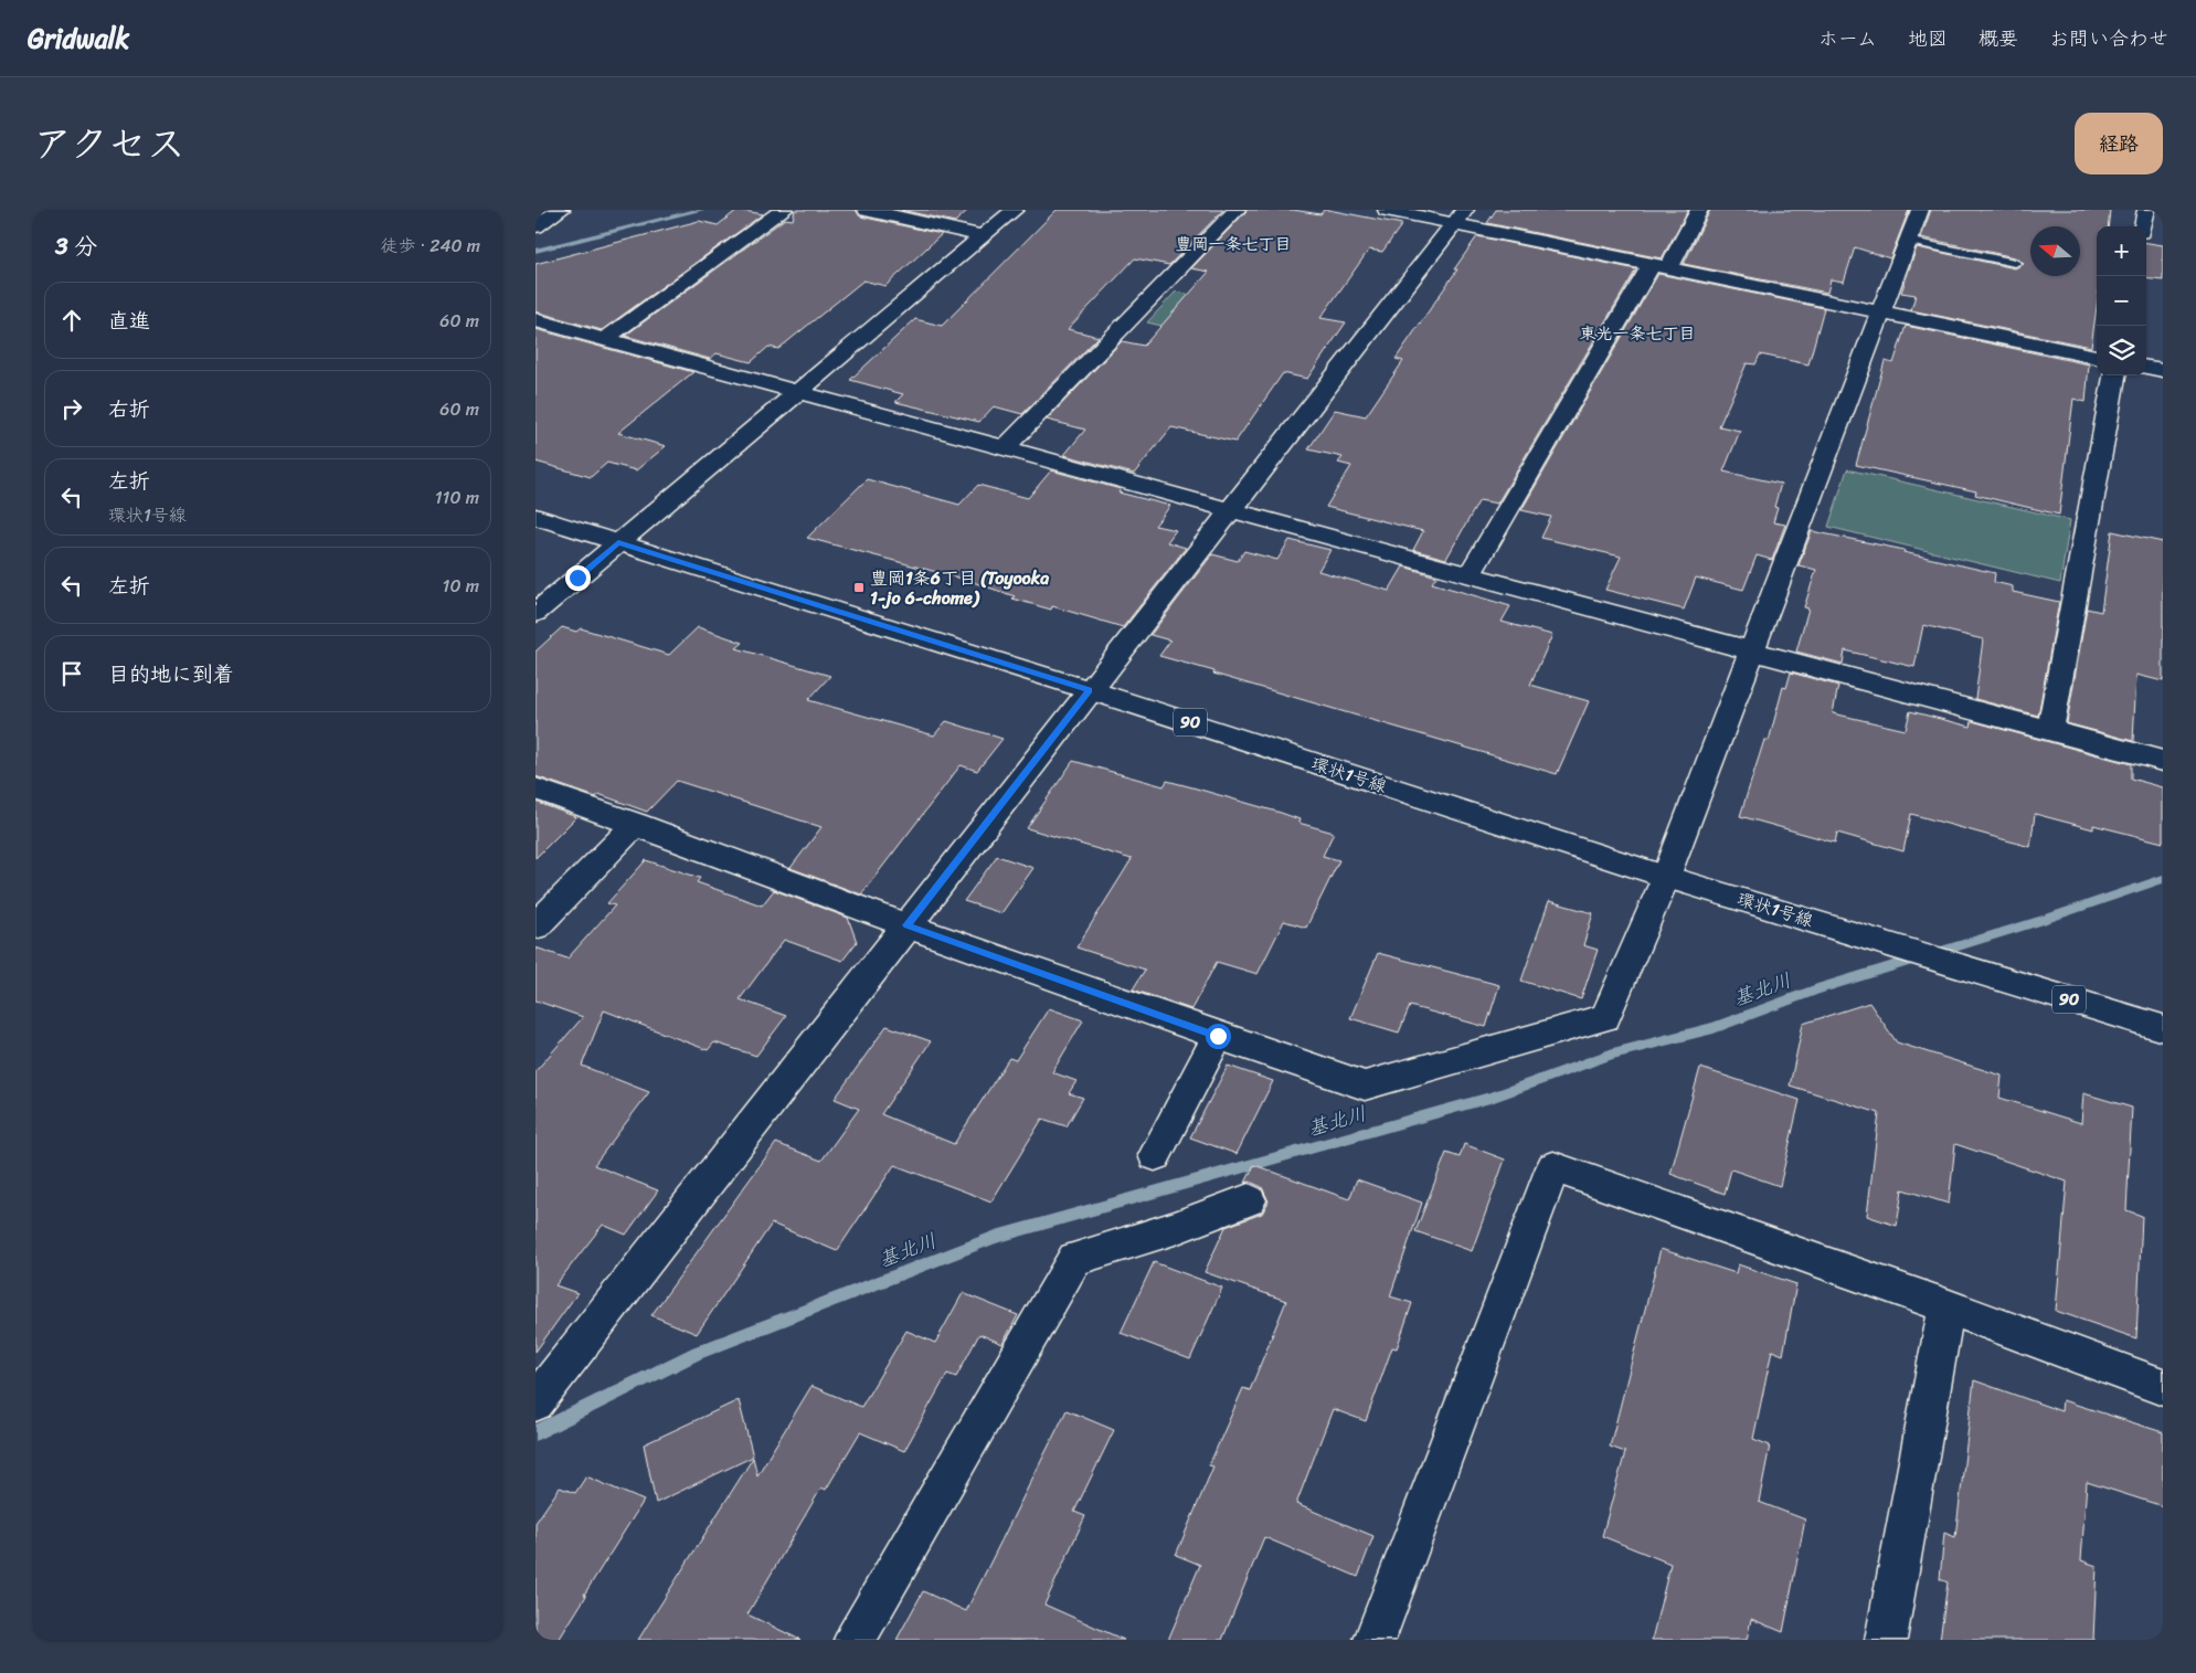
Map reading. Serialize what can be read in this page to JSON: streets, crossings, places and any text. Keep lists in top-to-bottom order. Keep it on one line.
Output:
{"streets":{"street":["90","環状1号線"]},"districts":["豊岡一条七丁目","東光一条七丁目"],"water":["基北川"],"places":{"transit":["豊岡1条6丁目 (Toyooka 1-jo 6-chome)"]},"north":"left","page":{"header":"Gridwalk","nav":["ホーム","地図","概要","お問い合わせ"],"title":"アクセス","buttons":"経路","heading":["3 分","徒歩 · 240 m"],"map_buttons":["+","−"],"list":[["直進","60 m"],["右折","60 m"],["左折","環状1号線","110 m"],["左折","10 m"],"目的地に到着"]}}
